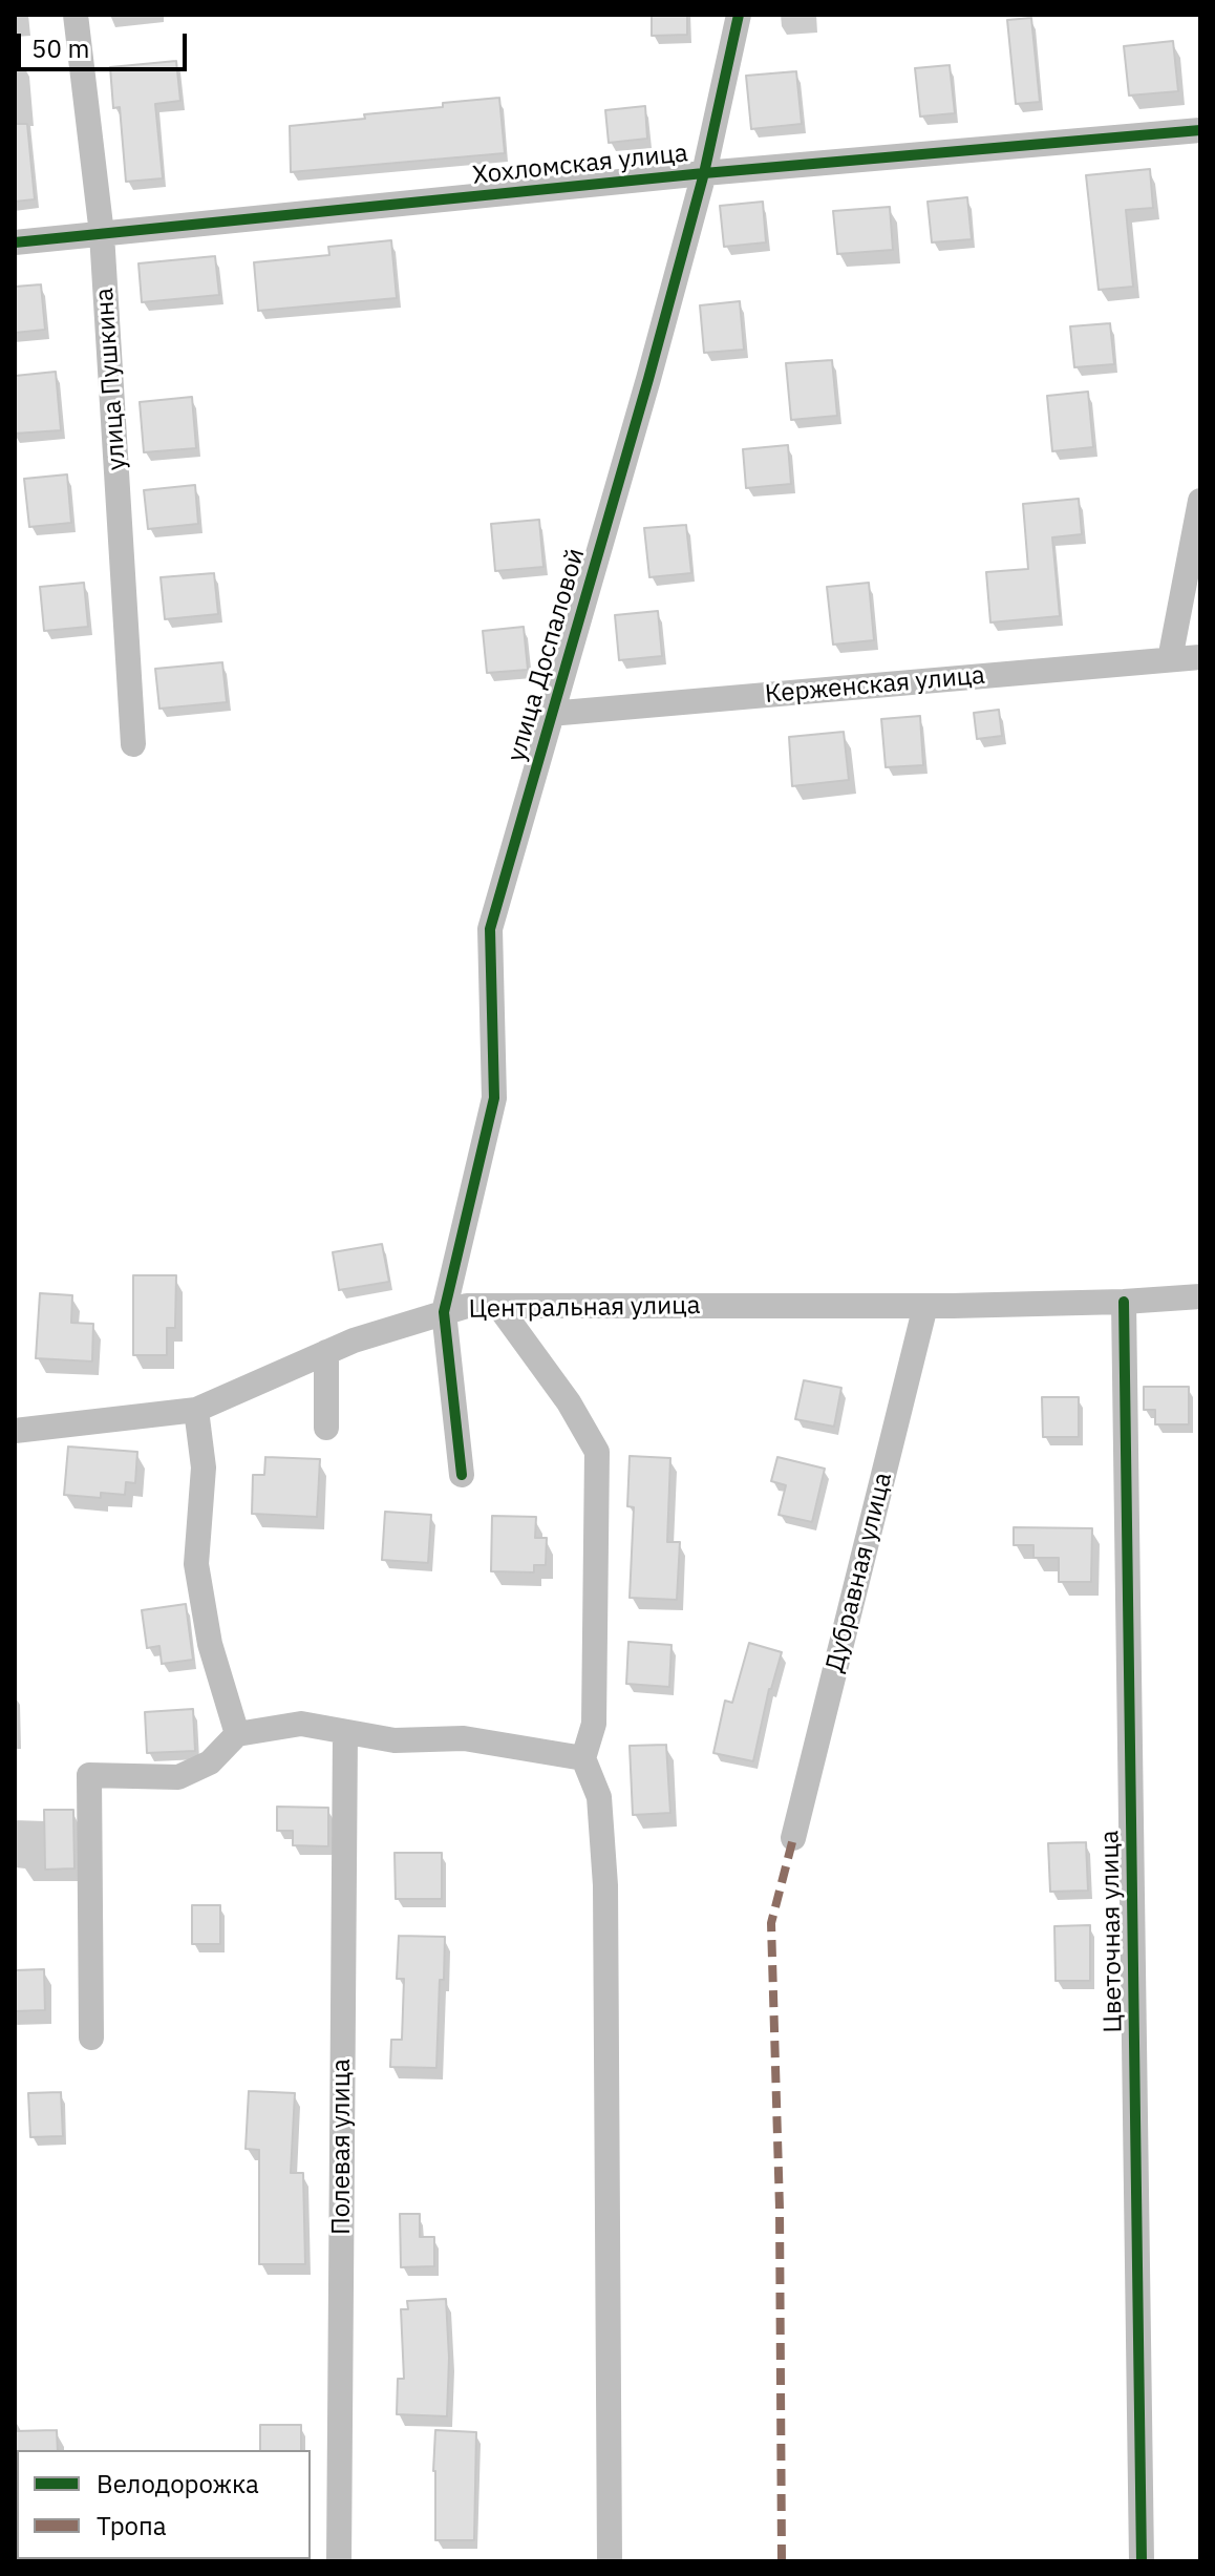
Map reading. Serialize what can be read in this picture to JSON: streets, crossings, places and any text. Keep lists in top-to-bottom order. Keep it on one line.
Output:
{"streets":{"street":["Хохломская улица","улица Пушкина","улица Доспаловой","Керженская улица","Центральная улица","Дубравная улица","Цветочная улица","Полевая улица"]},"crossings":[["Хохломская улица","улица Пушкина"],["Хохломская улица","улица Доспаловой"],["улица Доспаловой","Керженская улица"],["улица Доспаловой","Центральная улица"],["Центральная улица","Дубравная улица"],["Центральная улица","Цветочная улица"]],"legend":["Велодорожка","Тропа"],"scale_bar":"50 m"}
